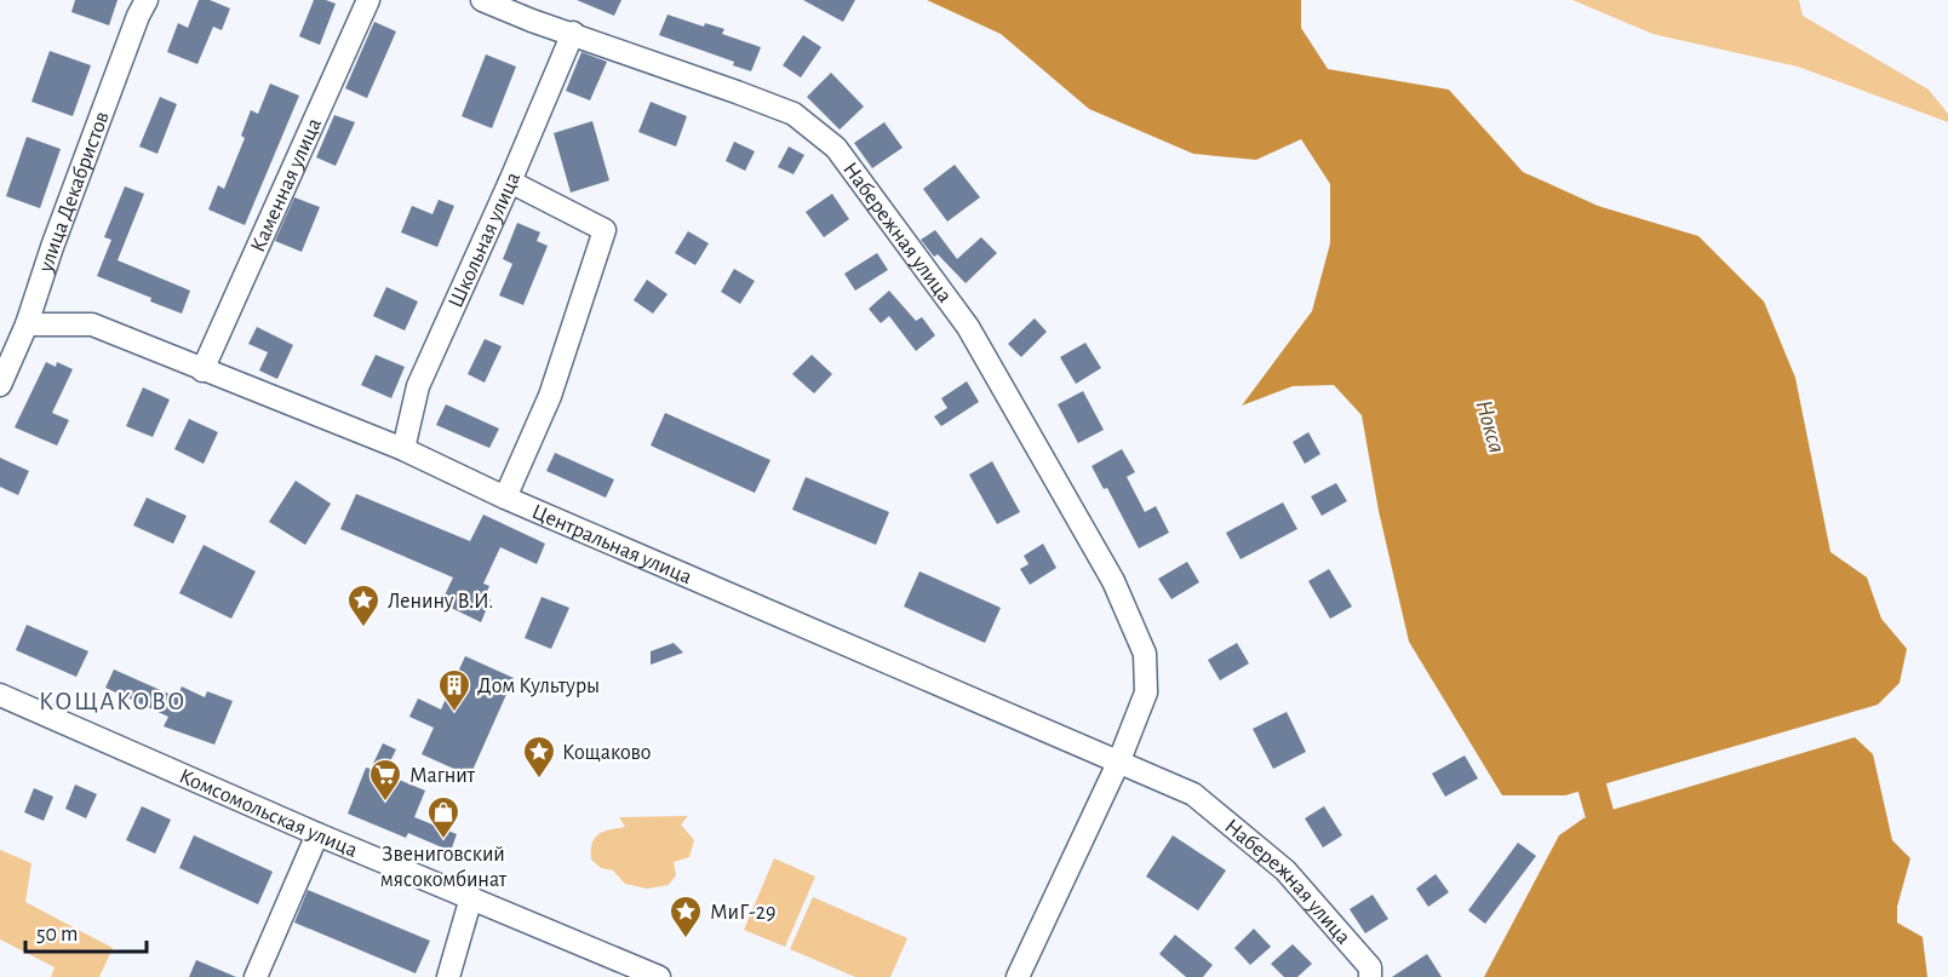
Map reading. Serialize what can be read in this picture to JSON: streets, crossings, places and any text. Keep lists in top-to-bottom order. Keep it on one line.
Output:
{"streets":{"street":["Каменная улица","улица Декабристов","Набережная улица","Школьная улица","Центральная улица","Комсомольская улица"]},"crossings":[["Каменная улица","Центральная улица"],["улица Декабристов","Центральная улица"],["Набережная улица","Школьная улица"],["Набережная улица","Центральная улица"],["Школьная улица","Центральная улица"]],"districts":["КОЩАКОВО"],"water":["Нокса"],"places":{"place":["Ленину В.И.","Кощаково","МиГ-29"],"building":["Дом Культуры"],"supermarket":["Магнит"],"shop":["Звениговский мясокомбинат"]},"scale_bar":"50 m"}
